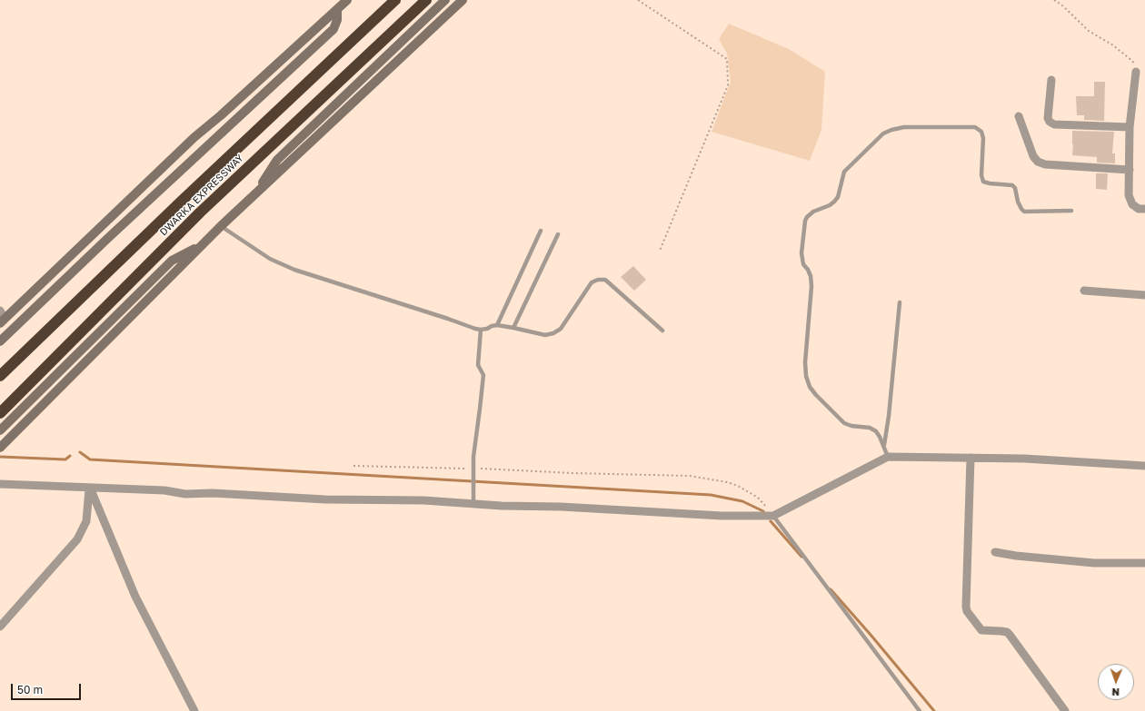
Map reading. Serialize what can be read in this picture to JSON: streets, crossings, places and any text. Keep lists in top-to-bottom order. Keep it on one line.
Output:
{"streets":{"highway":["DWARKA EXPRESSWAY"]},"scale_bar":"50 m","north":"bottom"}
